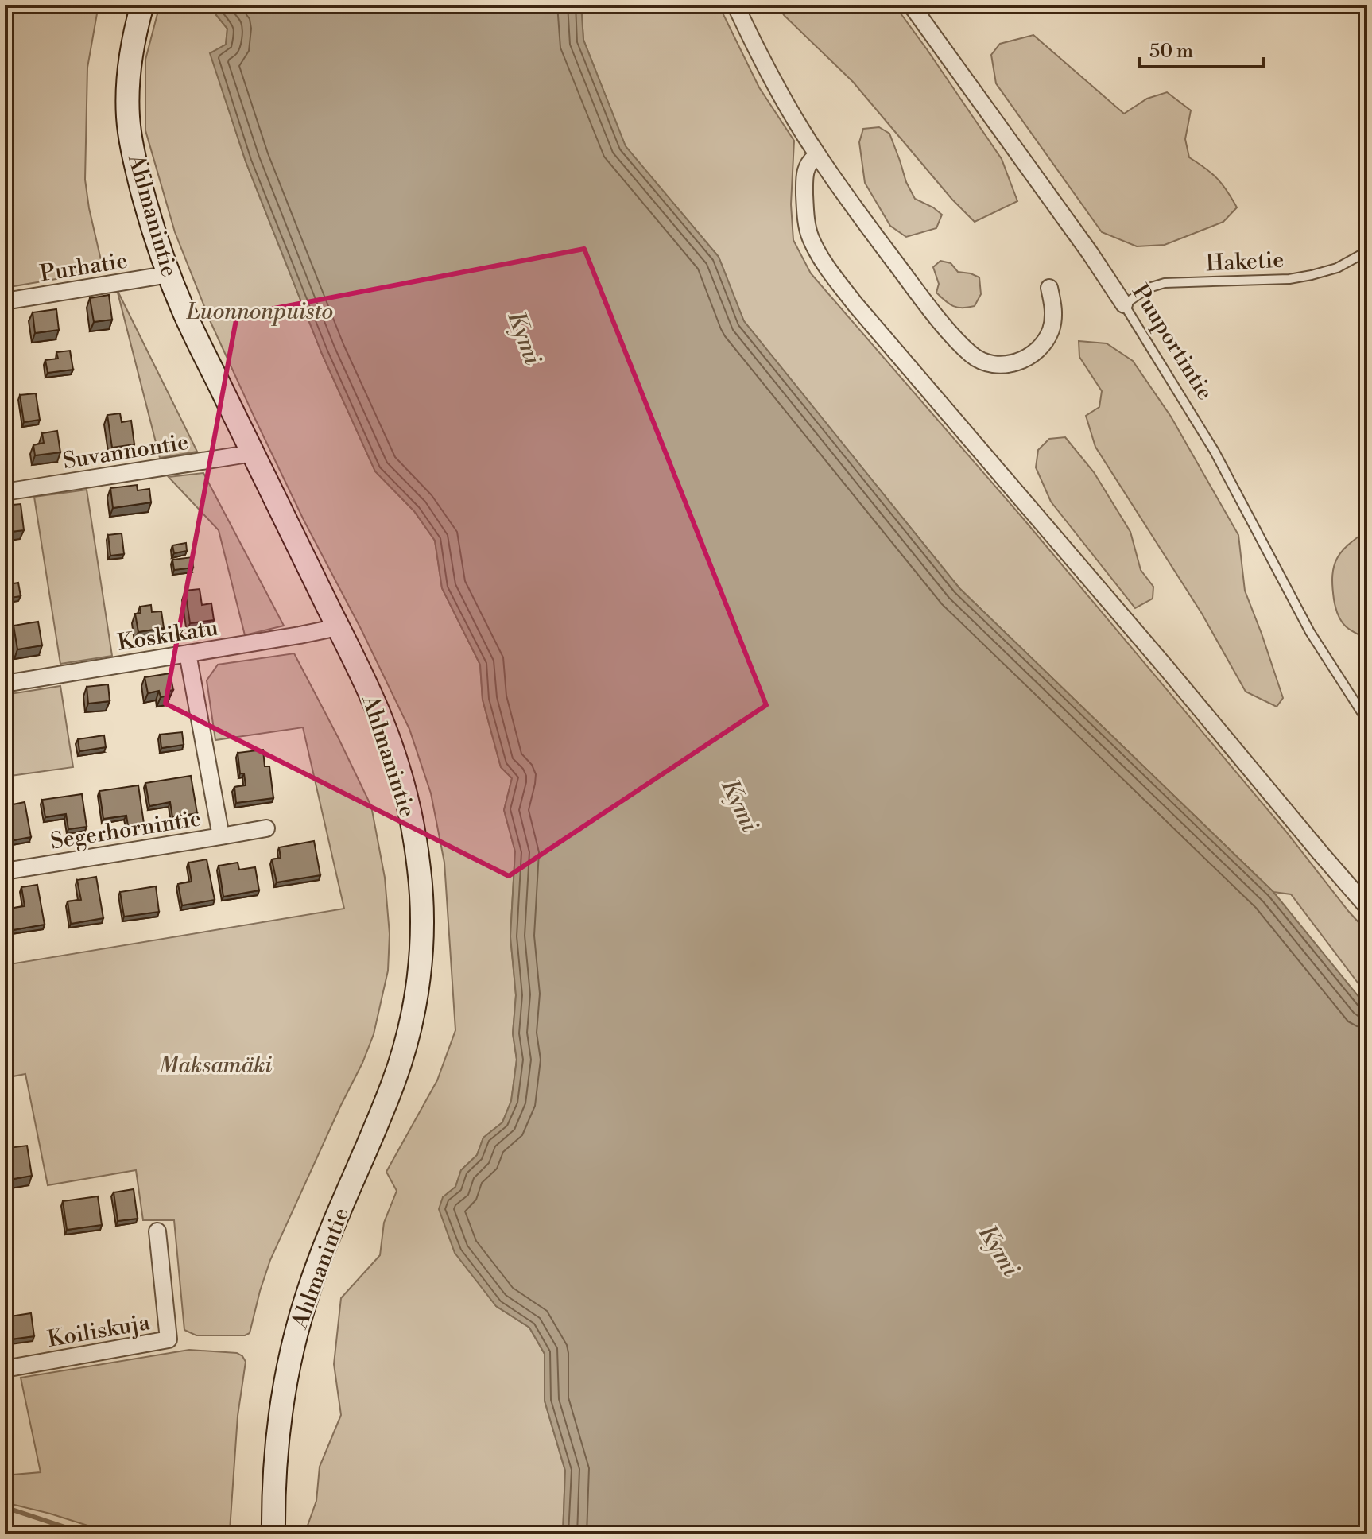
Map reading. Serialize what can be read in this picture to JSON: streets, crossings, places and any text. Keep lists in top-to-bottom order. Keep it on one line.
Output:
{"streets":{"street":["Ahlmanintie","Purhatie","Puuportintie","Suvannontie","Koskikatu","Segerhornintie","Koiliskuja"],"lane":["Haketie"]},"crossings":[["Ahlmanintie","Purhatie"],["Ahlmanintie","Suvannontie"],["Ahlmanintie","Koskikatu"],["Haketie","Puuportintie"],["Koskikatu","Segerhornintie"]],"water":["Kymi"],"parks":["Luonnonpuisto","Maksamäki"],"scale_bar":"50 m"}
